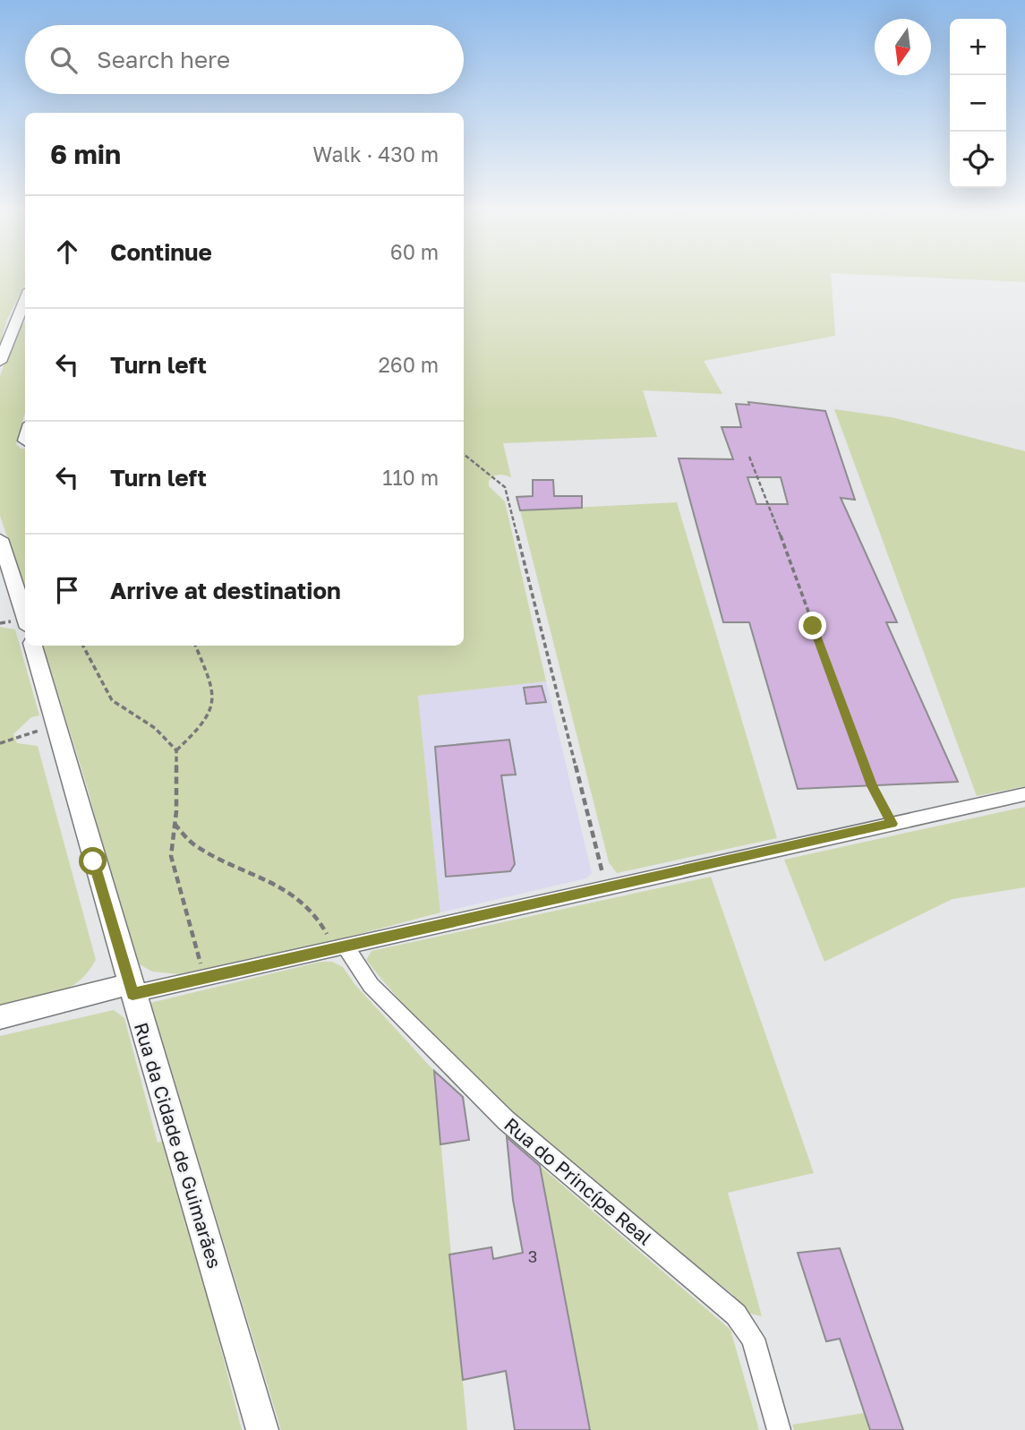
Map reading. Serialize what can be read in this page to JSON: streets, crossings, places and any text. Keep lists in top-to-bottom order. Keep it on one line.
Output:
{"streets":{"main road":["Rua da Cidade de Guimarães"],"street":["Rua do Princípe Real"]},"house_numbers":["3"],"north":"bottom","page":{"map_buttons":["+","−"],"search":"Search here","heading":["6 min","Walk · 430 m"],"list":[["Continue","60 m"],["Turn left","260 m"],["Turn left","110 m"],"Arrive at destination"]}}
